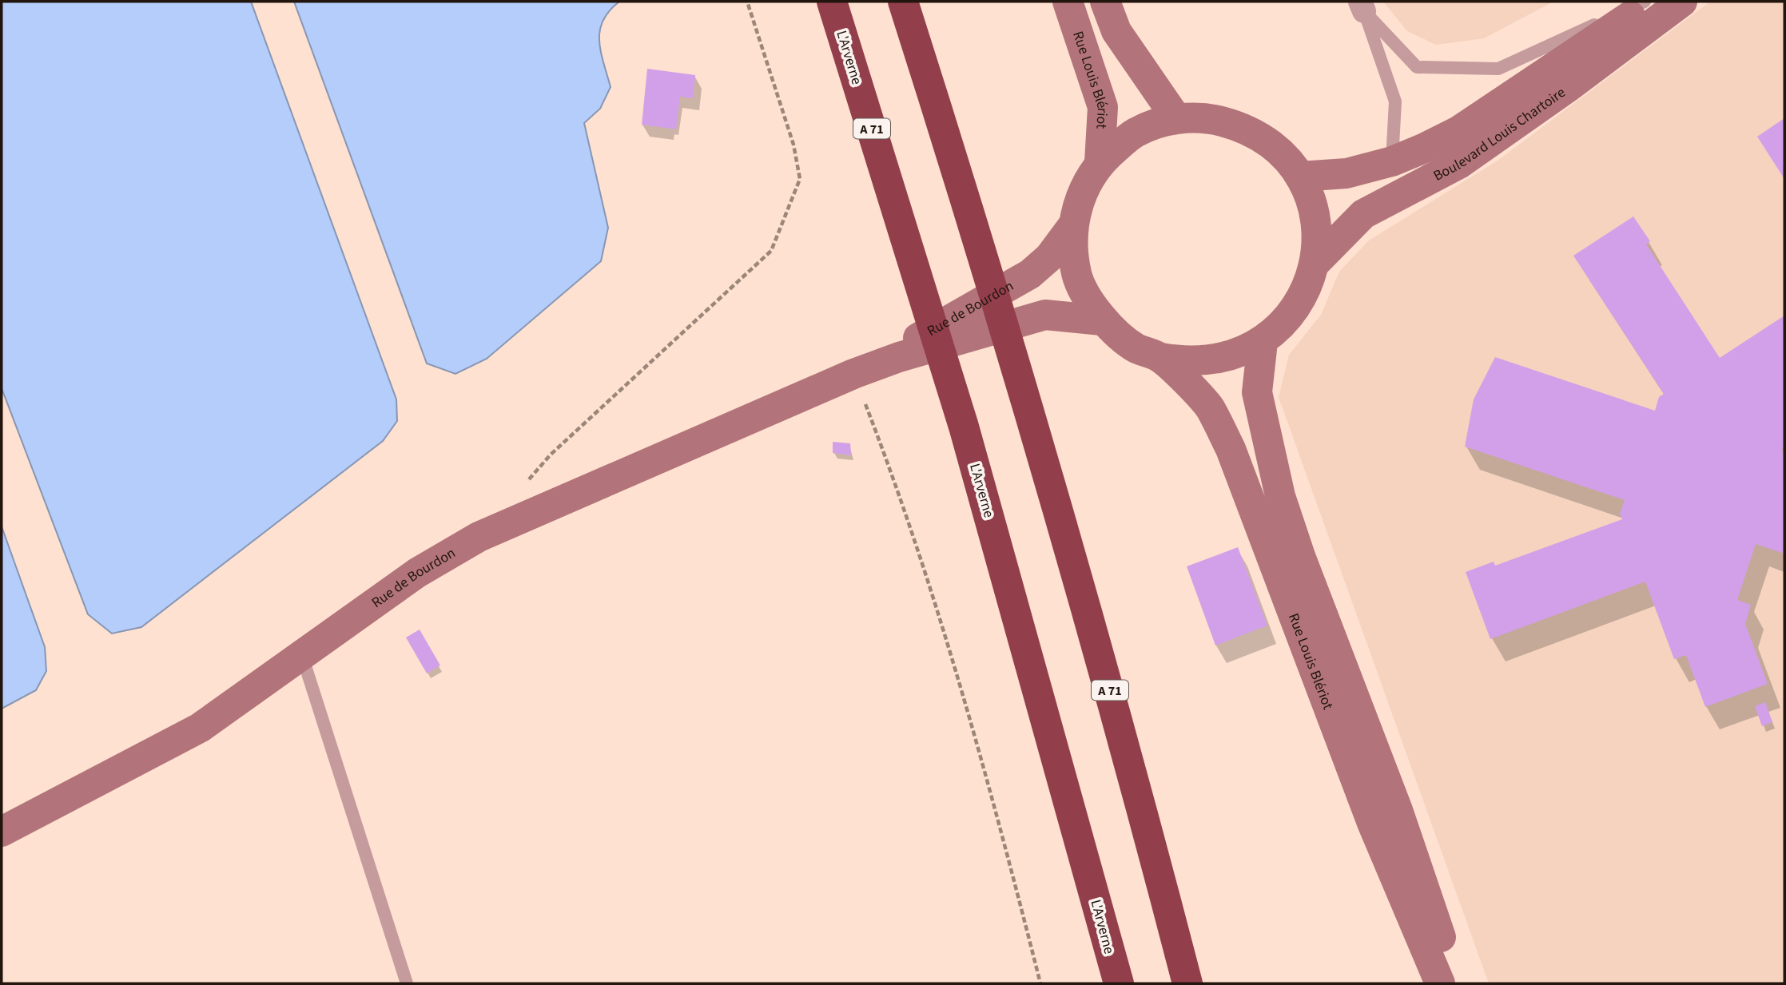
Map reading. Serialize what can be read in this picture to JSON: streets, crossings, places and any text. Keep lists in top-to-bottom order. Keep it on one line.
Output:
{"streets":{"highway":["L'Arverne","A 71"],"main road":["Rue Louis Blériot","Boulevard Louis Chartoire","Rue de Bourdon"]}}
